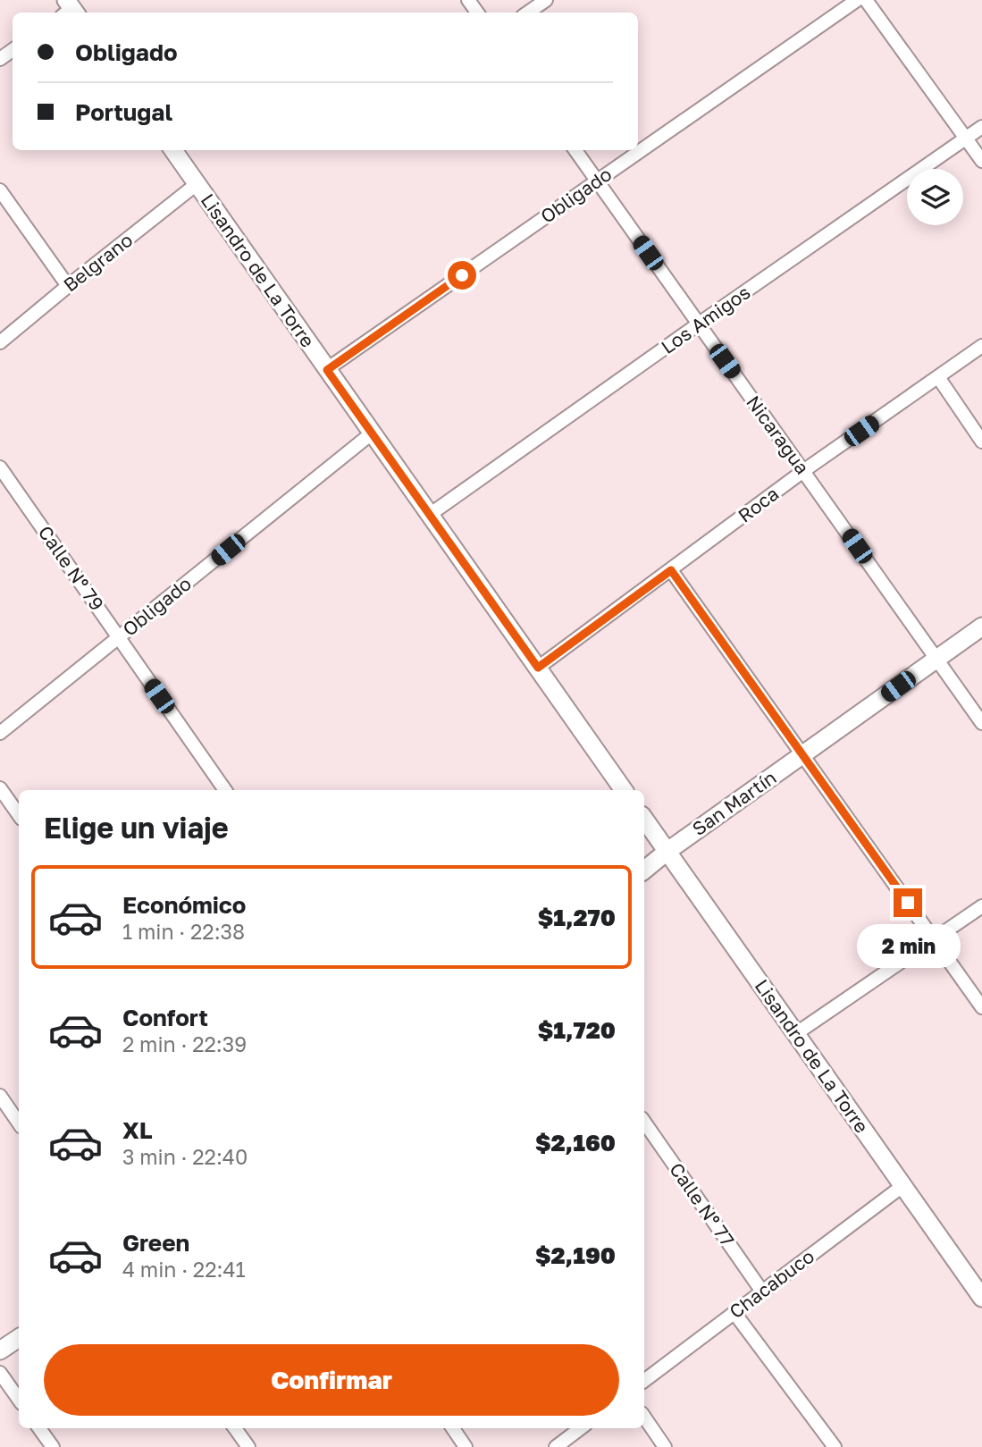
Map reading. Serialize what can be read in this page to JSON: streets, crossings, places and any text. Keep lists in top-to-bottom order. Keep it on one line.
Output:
{"streets":{"street":["Obligado","Belgrano","Lisandro de La Torre","Los Amigos","Nicaragua","Roca","Calle Nº 79","San Martín","Calle Nº 77","Chacabuco"]},"crossings":[["Obligado","Lisandro de La Torre"],["Obligado","Nicaragua"],["Obligado","Calle Nº 79"],["Belgrano","Lisandro de La Torre"],["Lisandro de La Torre","Los Amigos"],["Lisandro de La Torre","Roca"],["Lisandro de La Torre","San Martín"],["Lisandro de La Torre","Chacabuco"],["Los Amigos","Nicaragua"],["Nicaragua","Roca"],["Nicaragua","San Martín"],["Calle Nº 77","Chacabuco"]],"page":{"banner":["Obligado","Portugal"],"heading":"Elige un viaje","list":[{"name":"Económico","note":"1 min · 22:38","value":"$1,270"},{"name":"Confort","note":"2 min · 22:39","value":"$1,720"},{"name":"XL","note":"3 min · 22:40","value":"$2,160"},{"name":"Green","note":"4 min · 22:41","value":"$2,190"}],"bubble":"2 min","buttons":"Confirmar"}}
